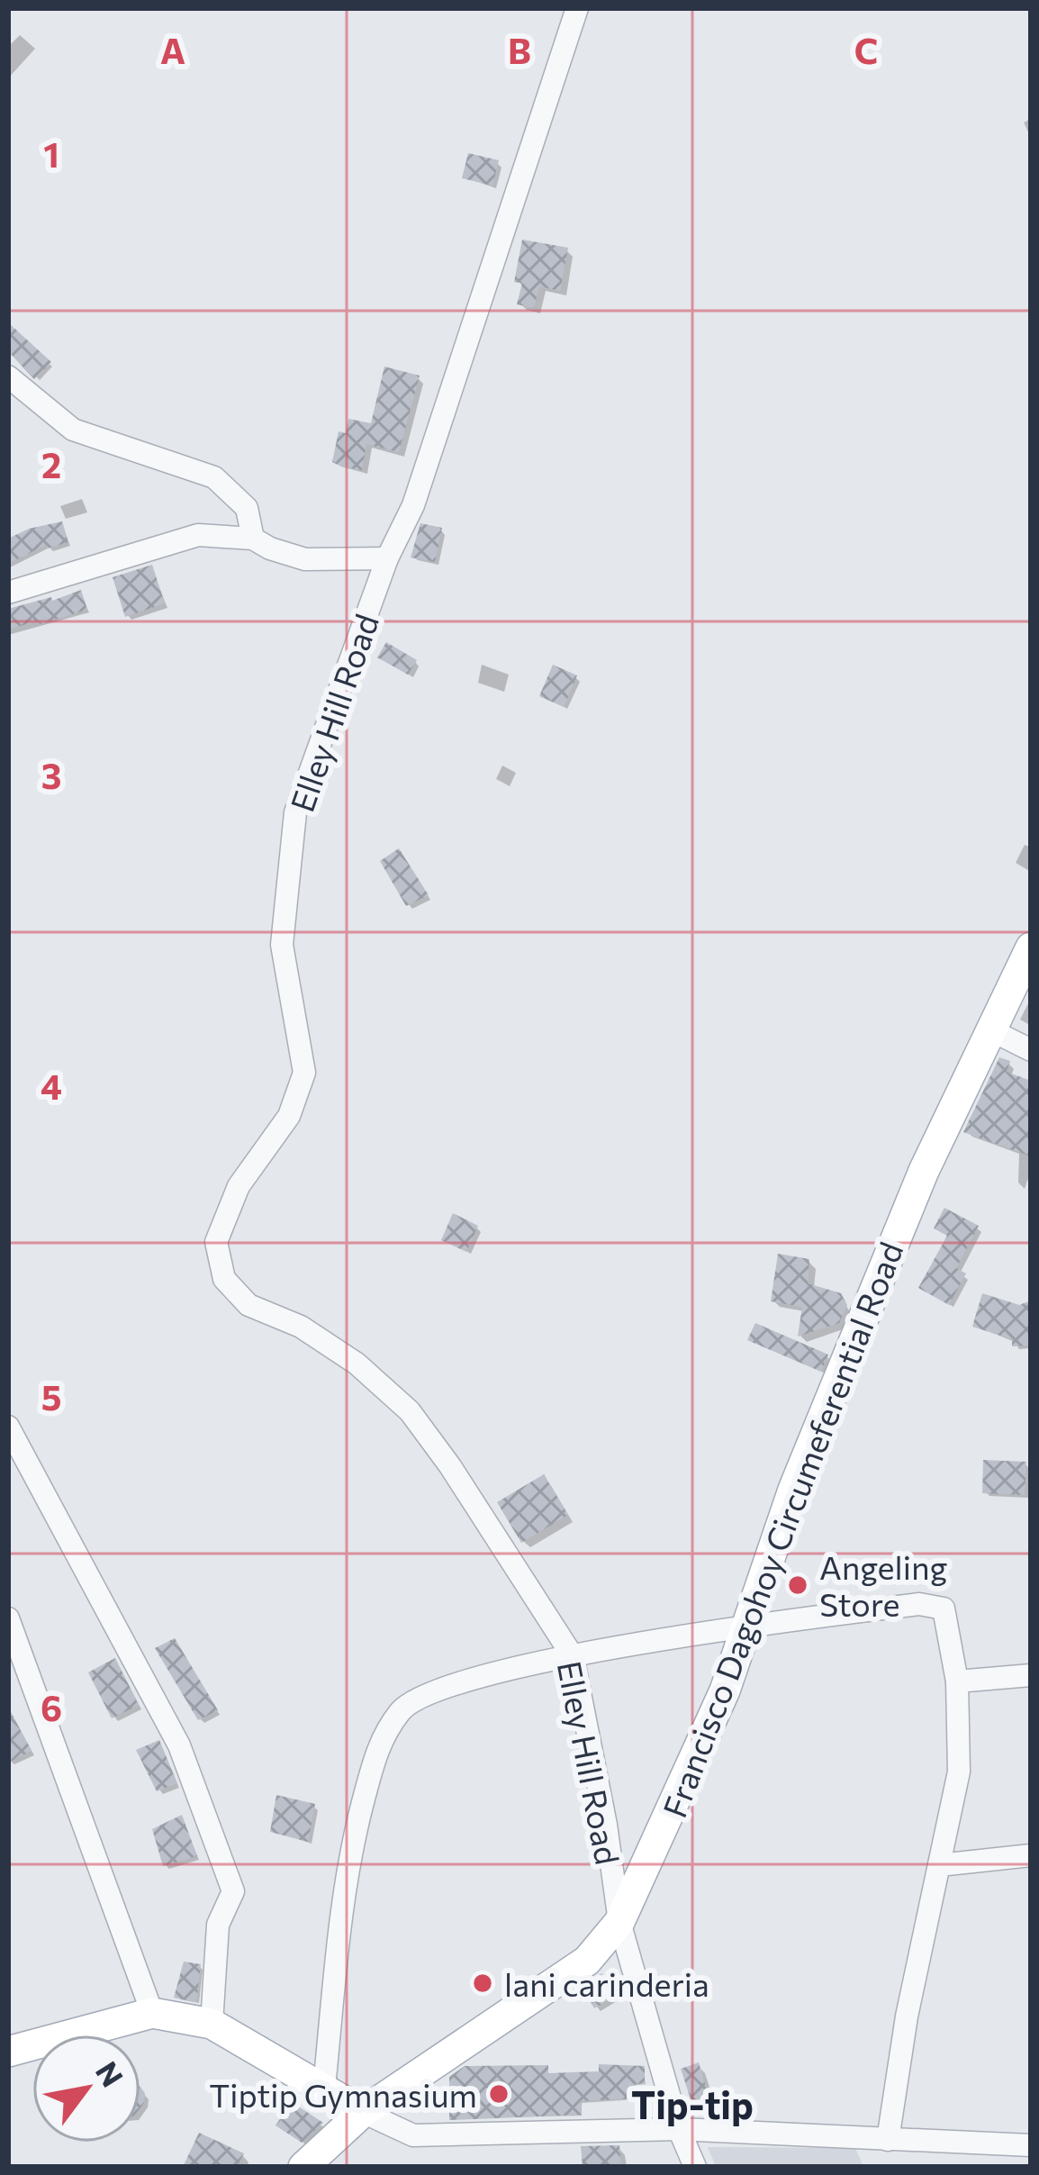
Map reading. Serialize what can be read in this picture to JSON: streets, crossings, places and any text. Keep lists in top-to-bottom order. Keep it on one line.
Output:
{"streets":{"main road":["Francisco Dagohoy Circumeferential Road"],"street":["Elley Hill Road"]},"crossings":[["Elley Hill Road","Francisco Dagohoy Circumeferential Road"]],"districts":["Tip-tip"],"places":["Angeling Store","lani carinderia","Tiptip Gymnasium"],"north":"top right","grid":{"columns":["A","B","C"],"rows":["1","2","3","4","5","6"]}}
